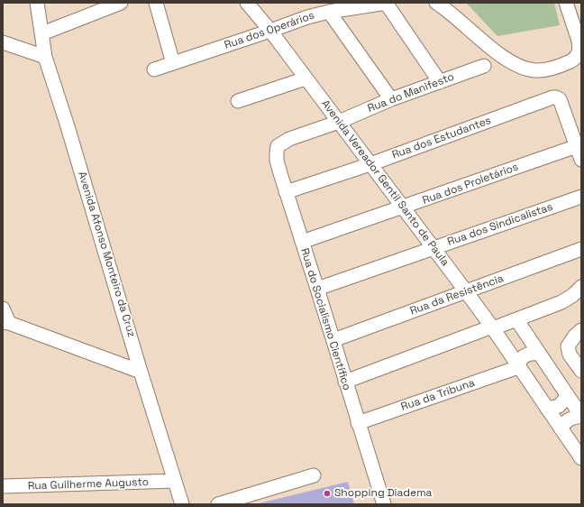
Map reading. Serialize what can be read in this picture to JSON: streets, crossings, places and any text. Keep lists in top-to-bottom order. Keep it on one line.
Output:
{"streets":{"street":["Rua dos Operários","Rua do Manifesto","Rua dos Estudantes","Avenida Vereador Gentil Santo de Paula","Rua dos Proletários","Rua dos Sindicalistas","Avenida Afonso Monteiro da Cruz","Rua da Resistência","Rua do Socialismo Científico","Rua da Tribuna","Rua Guilherme Augusto"]},"crossings":[["Rua dos Operários","Avenida Vereador Gentil Santo de Paula"],["Rua do Manifesto","Avenida Vereador Gentil Santo de Paula"],["Rua do Manifesto","Rua do Socialismo Científico"],["Rua dos Estudantes","Avenida Vereador Gentil Santo de Paula"],["Rua dos Estudantes","Rua dos Proletários"],["Rua dos Estudantes","Rua do Socialismo Científico"],["Avenida Vereador Gentil Santo de Paula","Rua dos Proletários"],["Avenida Vereador Gentil Santo de Paula","Rua dos Sindicalistas"],["Avenida Vereador Gentil Santo de Paula","Rua da Resistência"],["Avenida Vereador Gentil Santo de Paula","Rua da Tribuna"],["Rua dos Proletários","Rua do Socialismo Científico"],["Rua dos Sindicalistas","Rua do Socialismo Científico"],["Avenida Afonso Monteiro da Cruz","Rua Guilherme Augusto"],["Rua da Resistência","Rua do Socialismo Científico"],["Rua do Socialismo Científico","Rua da Tribuna"]],"places":["Shopping Diadema"]}
